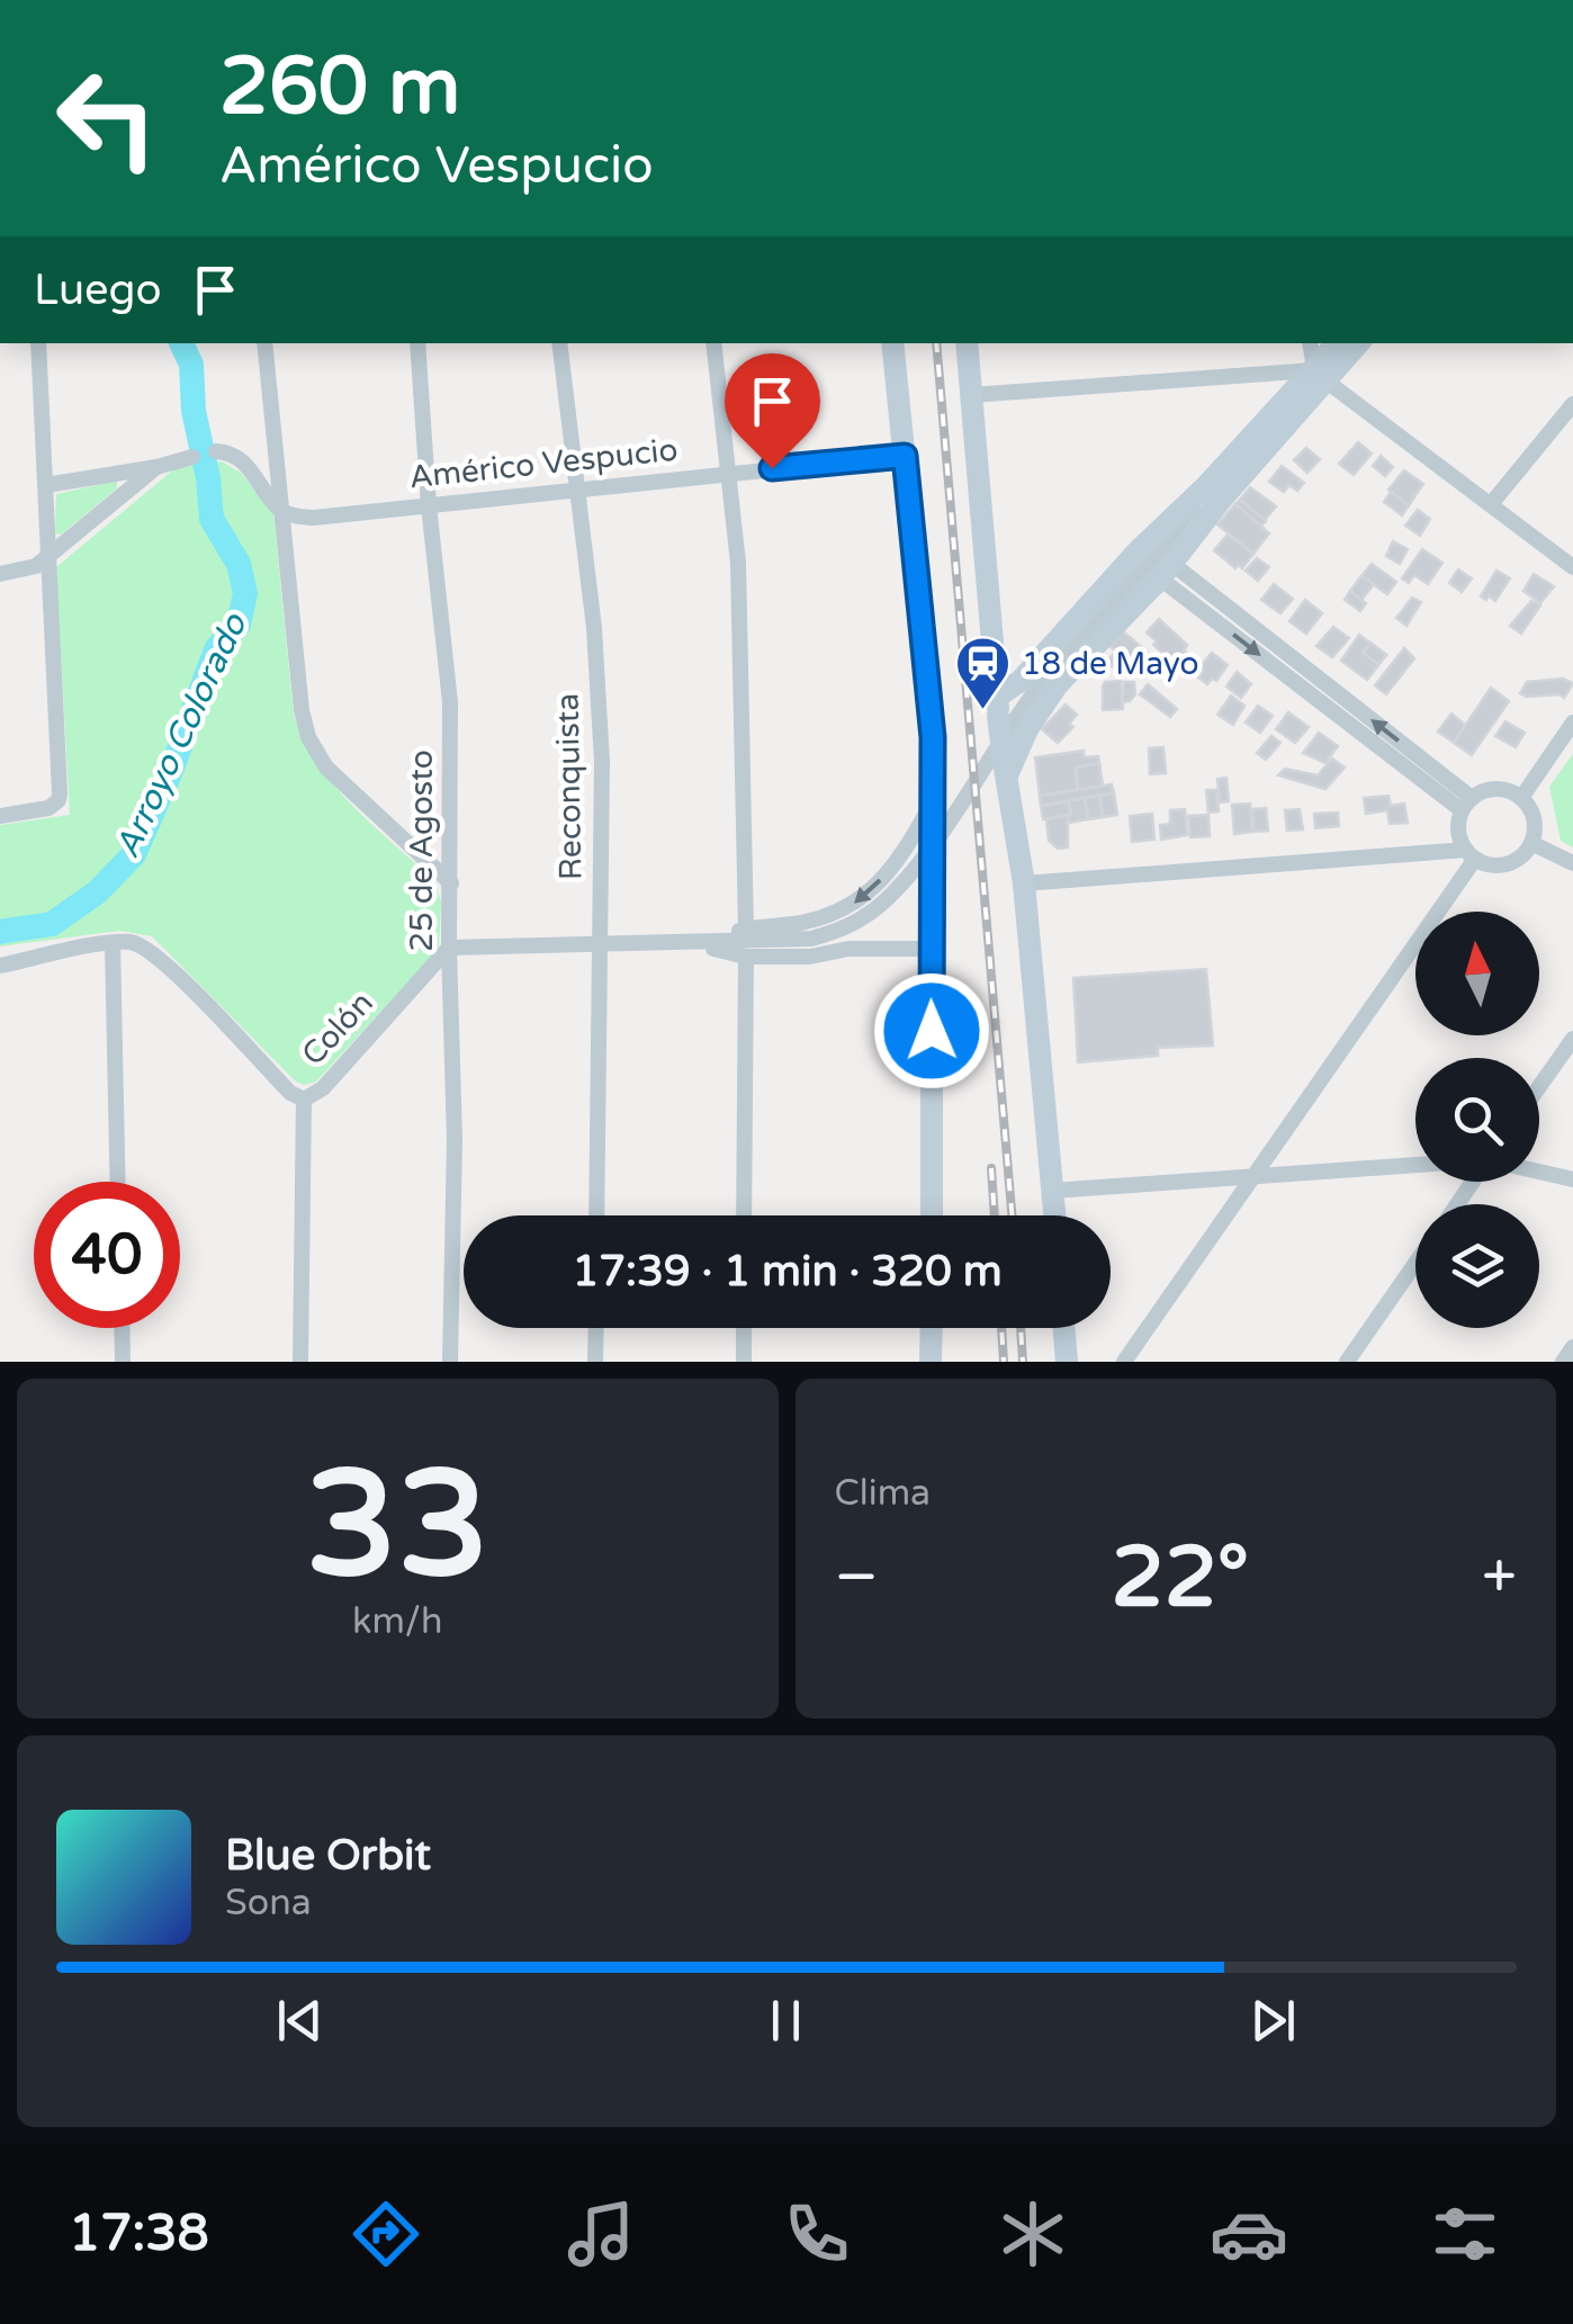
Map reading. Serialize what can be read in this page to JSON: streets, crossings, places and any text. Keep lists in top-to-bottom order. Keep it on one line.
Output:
{"streets":{"street":["Américo Vespucio","Reconquista","25 de Agosto","Colón"]},"crossings":[["Américo Vespucio","Reconquista"],["Américo Vespucio","25 de Agosto"],["25 de Agosto","Colón"]],"water":["Arroyo Colorado"],"places":{"station":["18 de Mayo"]},"north":"top","page":{"turn":["260 m","Américo Vespucio"],"then":"Luego","limit":"40","trip":"17:39 · 1 min · 320 m","tile":[["33","km/h"],"Clima"],"heat":["−","22°","+"],"song":["Blue Orbit","Sona"],"tabs":"17:38"}}
